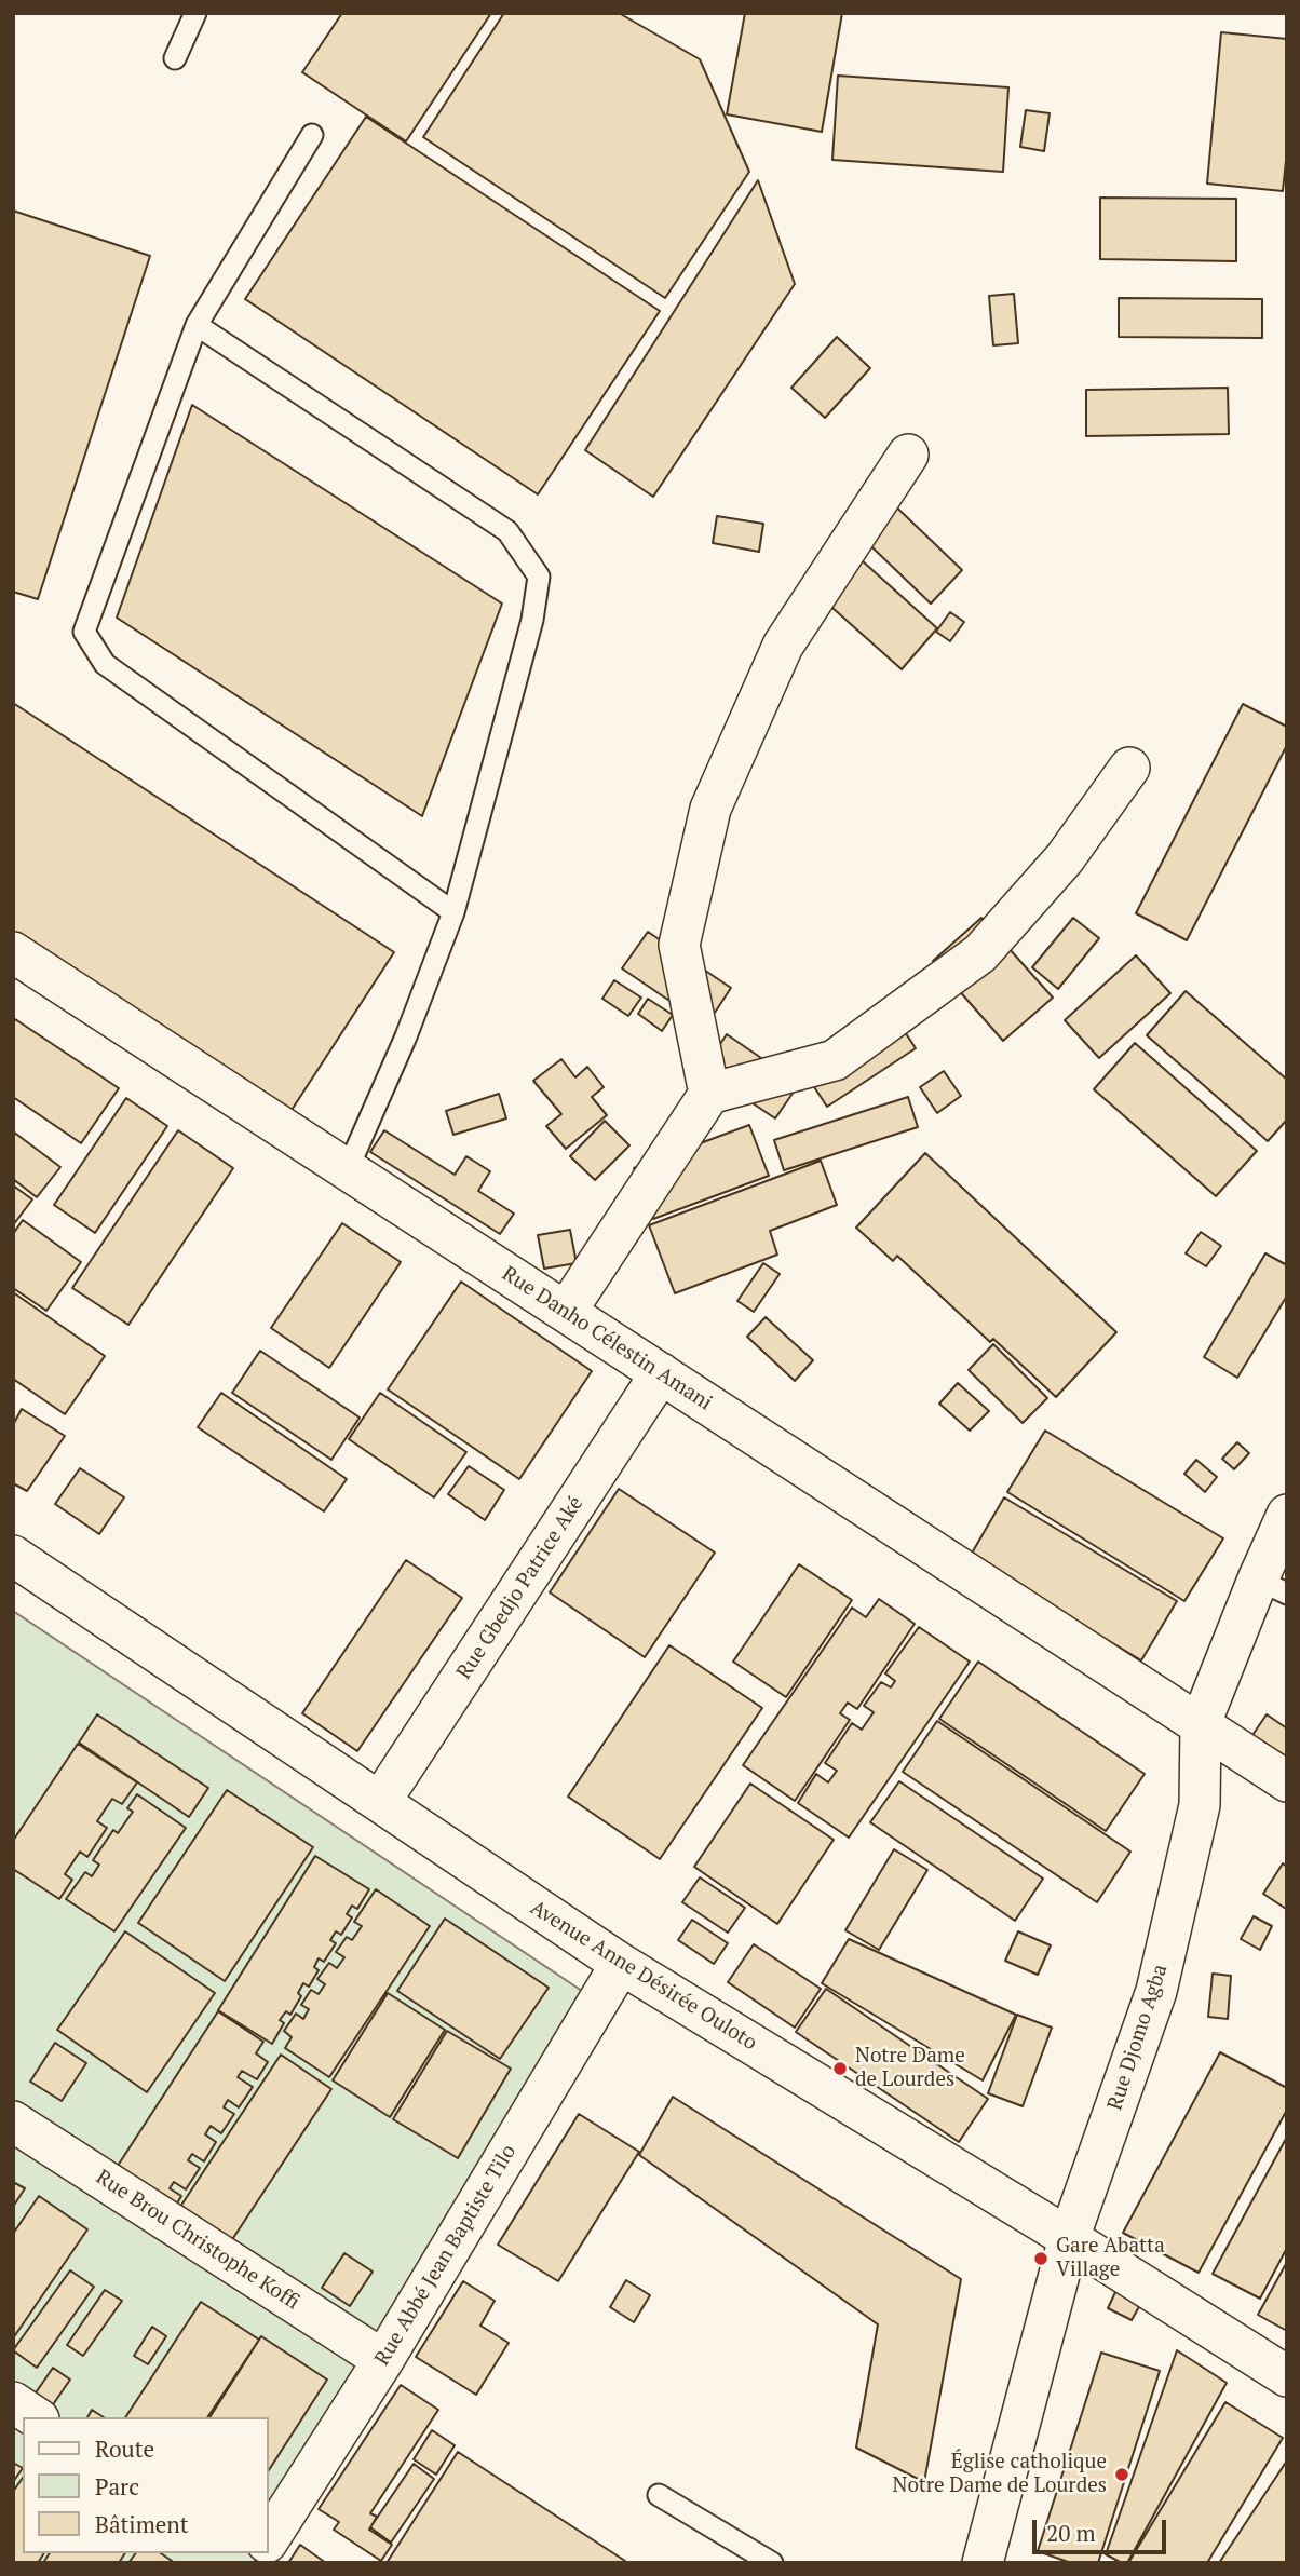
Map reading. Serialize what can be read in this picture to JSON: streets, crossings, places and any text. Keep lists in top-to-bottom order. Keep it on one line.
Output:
{"streets":{"street":["Rue Danho Célestin Amani","Rue Gbedjo Patrice Aké","Avenue Anne Désirée Ouloto","Rue Djomo Agba","Rue Brou Christophe Koffi","Rue Abbé Jean Baptiste Tilo"]},"crossings":[["Rue Danho Célestin Amani","Rue Gbedjo Patrice Aké"],["Rue Danho Célestin Amani","Rue Djomo Agba"],["Rue Gbedjo Patrice Aké","Avenue Anne Désirée Ouloto"],["Avenue Anne Désirée Ouloto","Rue Djomo Agba"],["Avenue Anne Désirée Ouloto","Rue Abbé Jean Baptiste Tilo"],["Rue Brou Christophe Koffi","Rue Abbé Jean Baptiste Tilo"]],"places":["Notre Dame de Lourdes","Gare Abatta Village","Église catholique Notre Dame de Lourdes"],"legend":["Route","Parc","Bâtiment"],"scale_bar":"20 m"}
